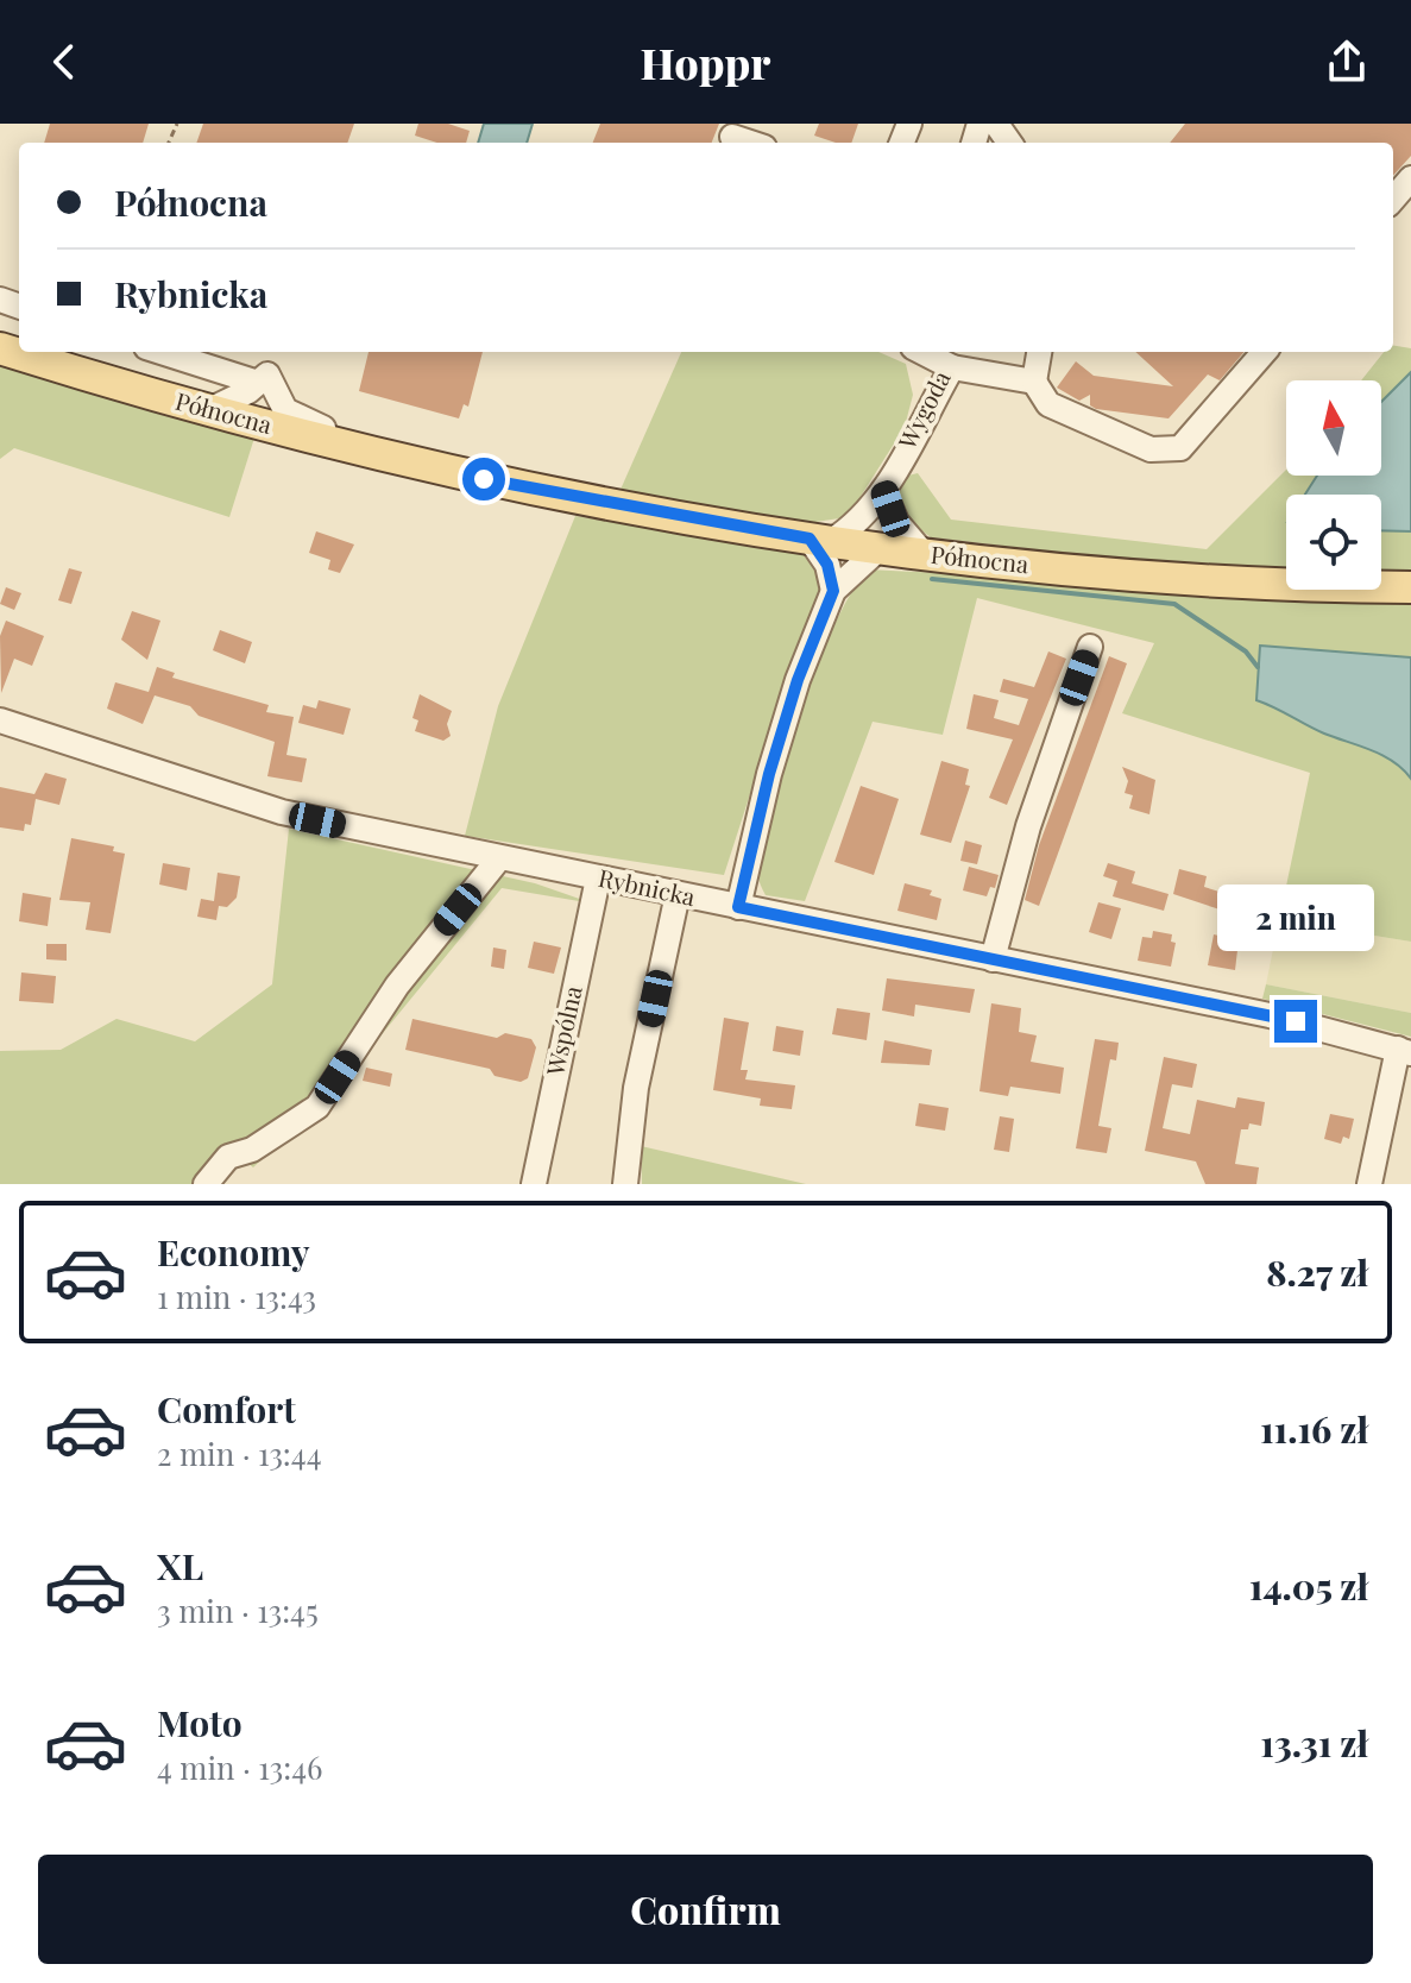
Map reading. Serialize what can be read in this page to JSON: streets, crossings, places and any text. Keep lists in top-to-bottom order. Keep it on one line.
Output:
{"streets":{"main road":["Północna"],"street":["Wygoda","Rybnicka","Wspólna"]},"crossings":[["Wygoda","Północna"],["Rybnicka","Wspólna"]],"north":"top","page":{"header":"Hoppr","banner":["Północna","Rybnicka"],"bubble":"2 min","list":[{"name":"Economy","note":"1 min · 13:43","value":"8.27 zł"},{"name":"Comfort","note":"2 min · 13:44","value":"11.16 zł"},{"name":"XL","note":"3 min · 13:45","value":"14.05 zł"},{"name":"Moto","note":"4 min · 13:46","value":"13.31 zł"}],"buttons":"Confirm"}}
